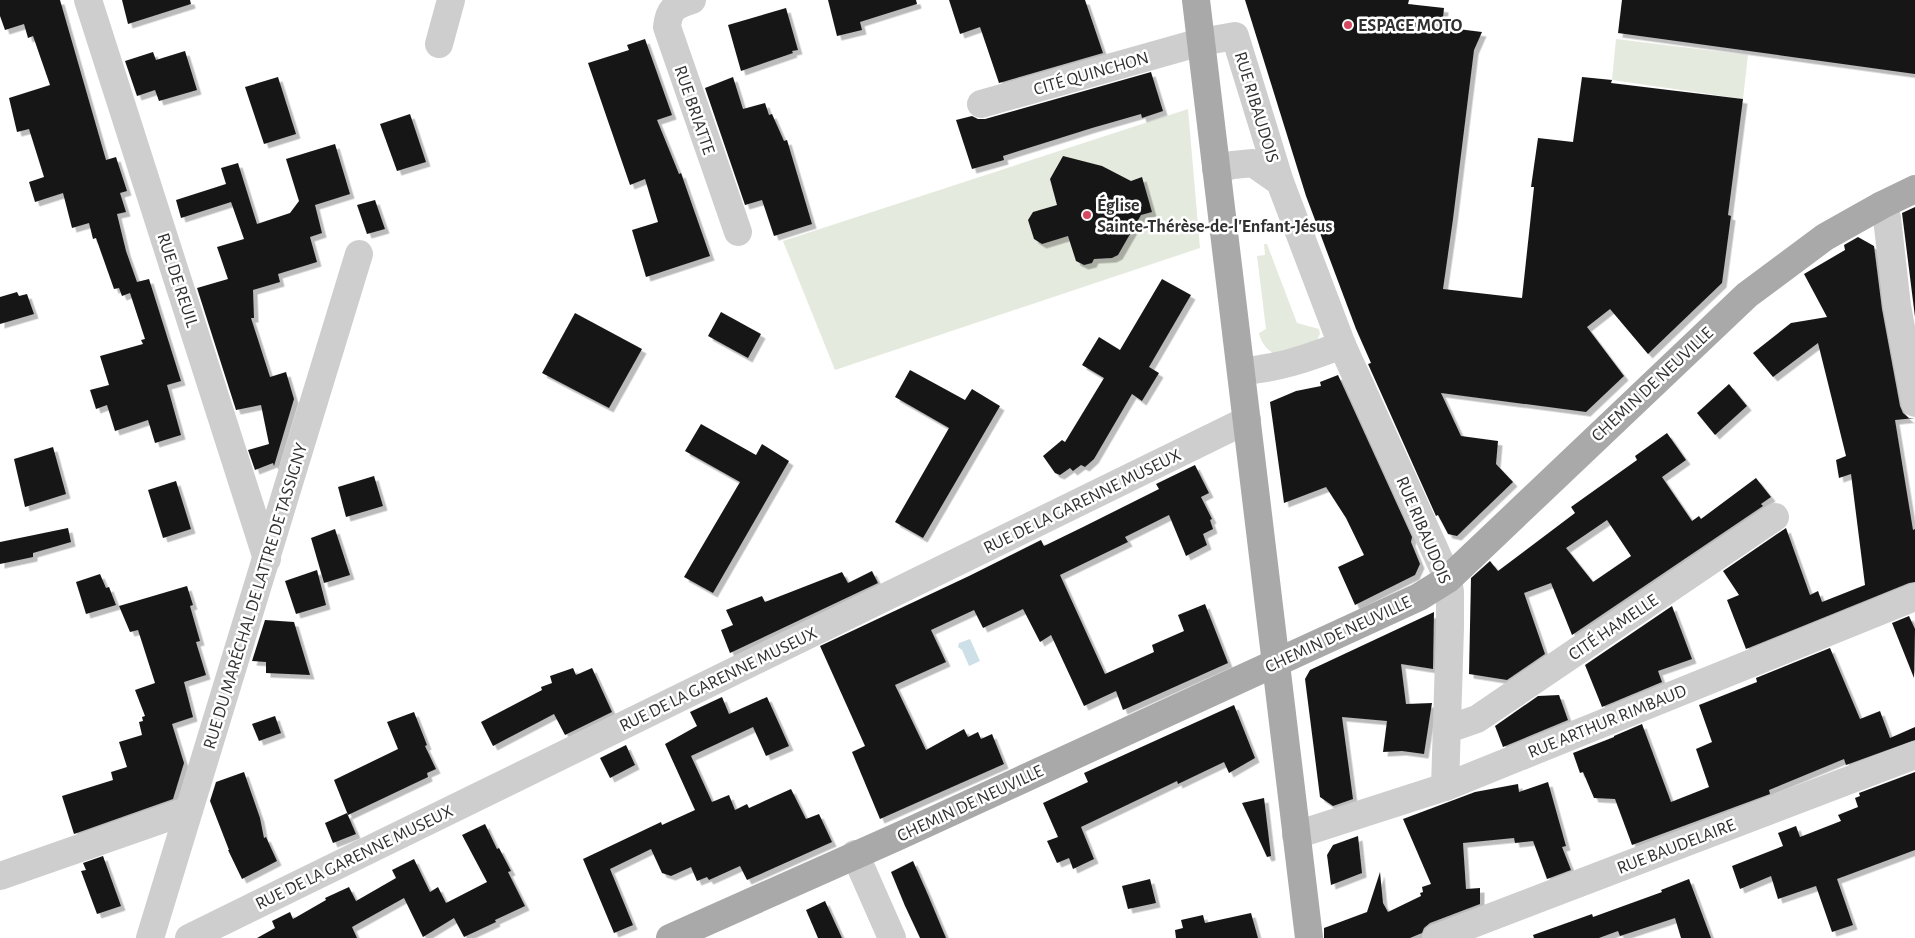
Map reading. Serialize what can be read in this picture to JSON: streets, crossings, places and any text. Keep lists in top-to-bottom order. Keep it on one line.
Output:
{"streets":{"main road":["CHEMIN DE NEUVILLE"],"street":["CITÉ QUINCHON","RUE RIBAUDOIS","RUE BRIATTE","RUE DE REUIL","RUE DE LA GARENNE MUSEUX","RUE DU MARÉCHAL DE LATTRE DE TASSIGNY","CITÉ HAMELLE","RUE ARTHUR RIMBAUD","RUE BAUDELAIRE"]},"crossings":[["CITÉ QUINCHON","RUE RIBAUDOIS"],["RUE RIBAUDOIS","CHEMIN DE NEUVILLE"],["RUE RIBAUDOIS","CITÉ HAMELLE"],["RUE RIBAUDOIS","RUE ARTHUR RIMBAUD"],["RUE DE REUIL","RUE DU MARÉCHAL DE LATTRE DE TASSIGNY"]],"places":["ESPACE MOTO","Église Sainte-Thérèse-de-l'Enfant-Jésus"]}
